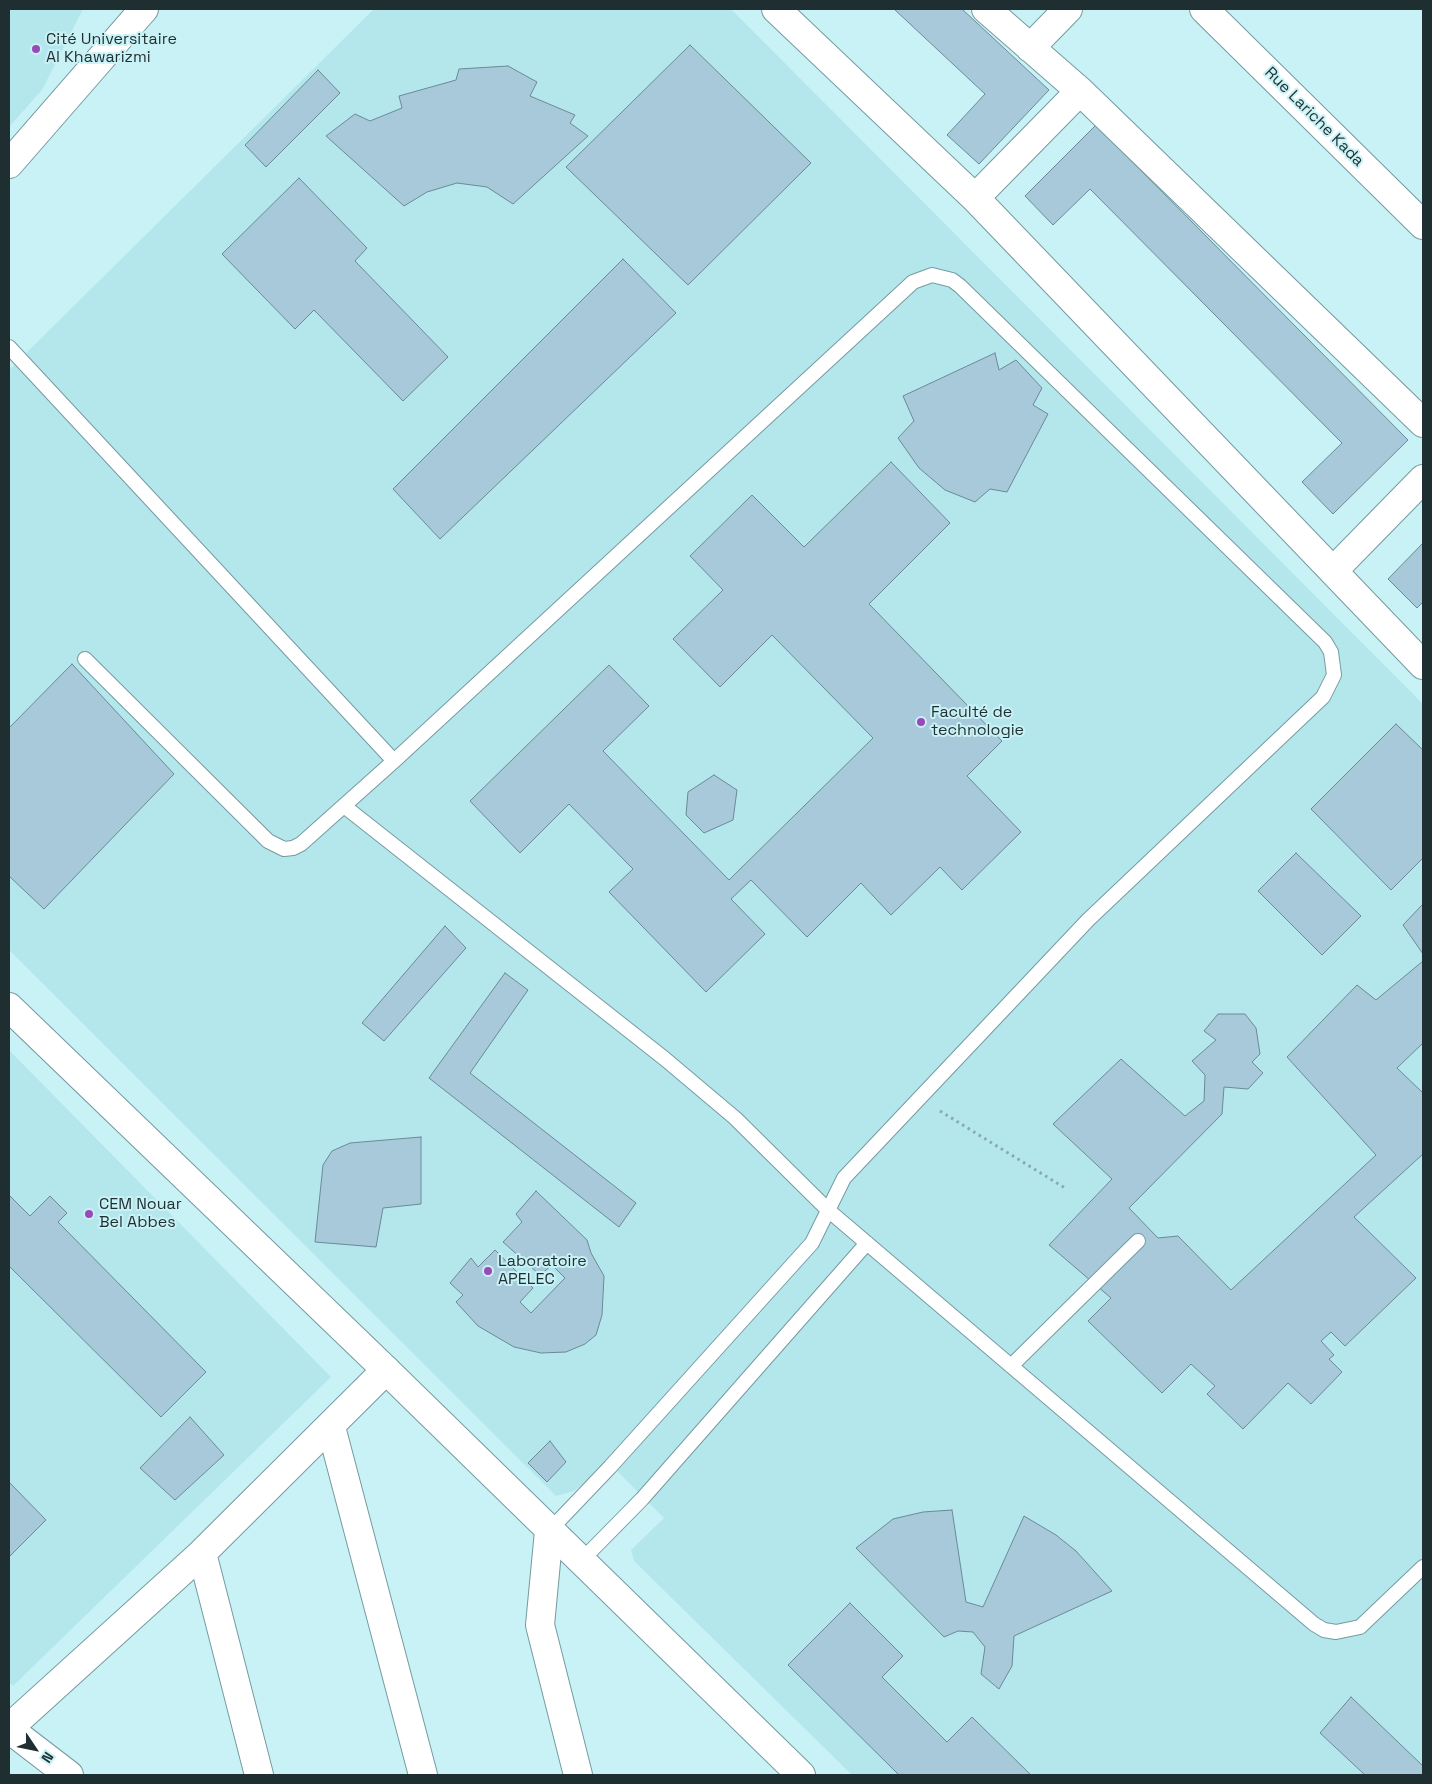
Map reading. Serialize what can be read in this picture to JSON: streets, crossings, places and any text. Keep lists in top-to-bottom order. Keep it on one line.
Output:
{"streets":{"street":["Rue Lariche Kada"]},"places":["Cité Universitaire Al Khawarizmi","Faculté de technologie","CEM Nouar Bel Abbes","Laboratoire APELEC"],"north":"bottom right"}
